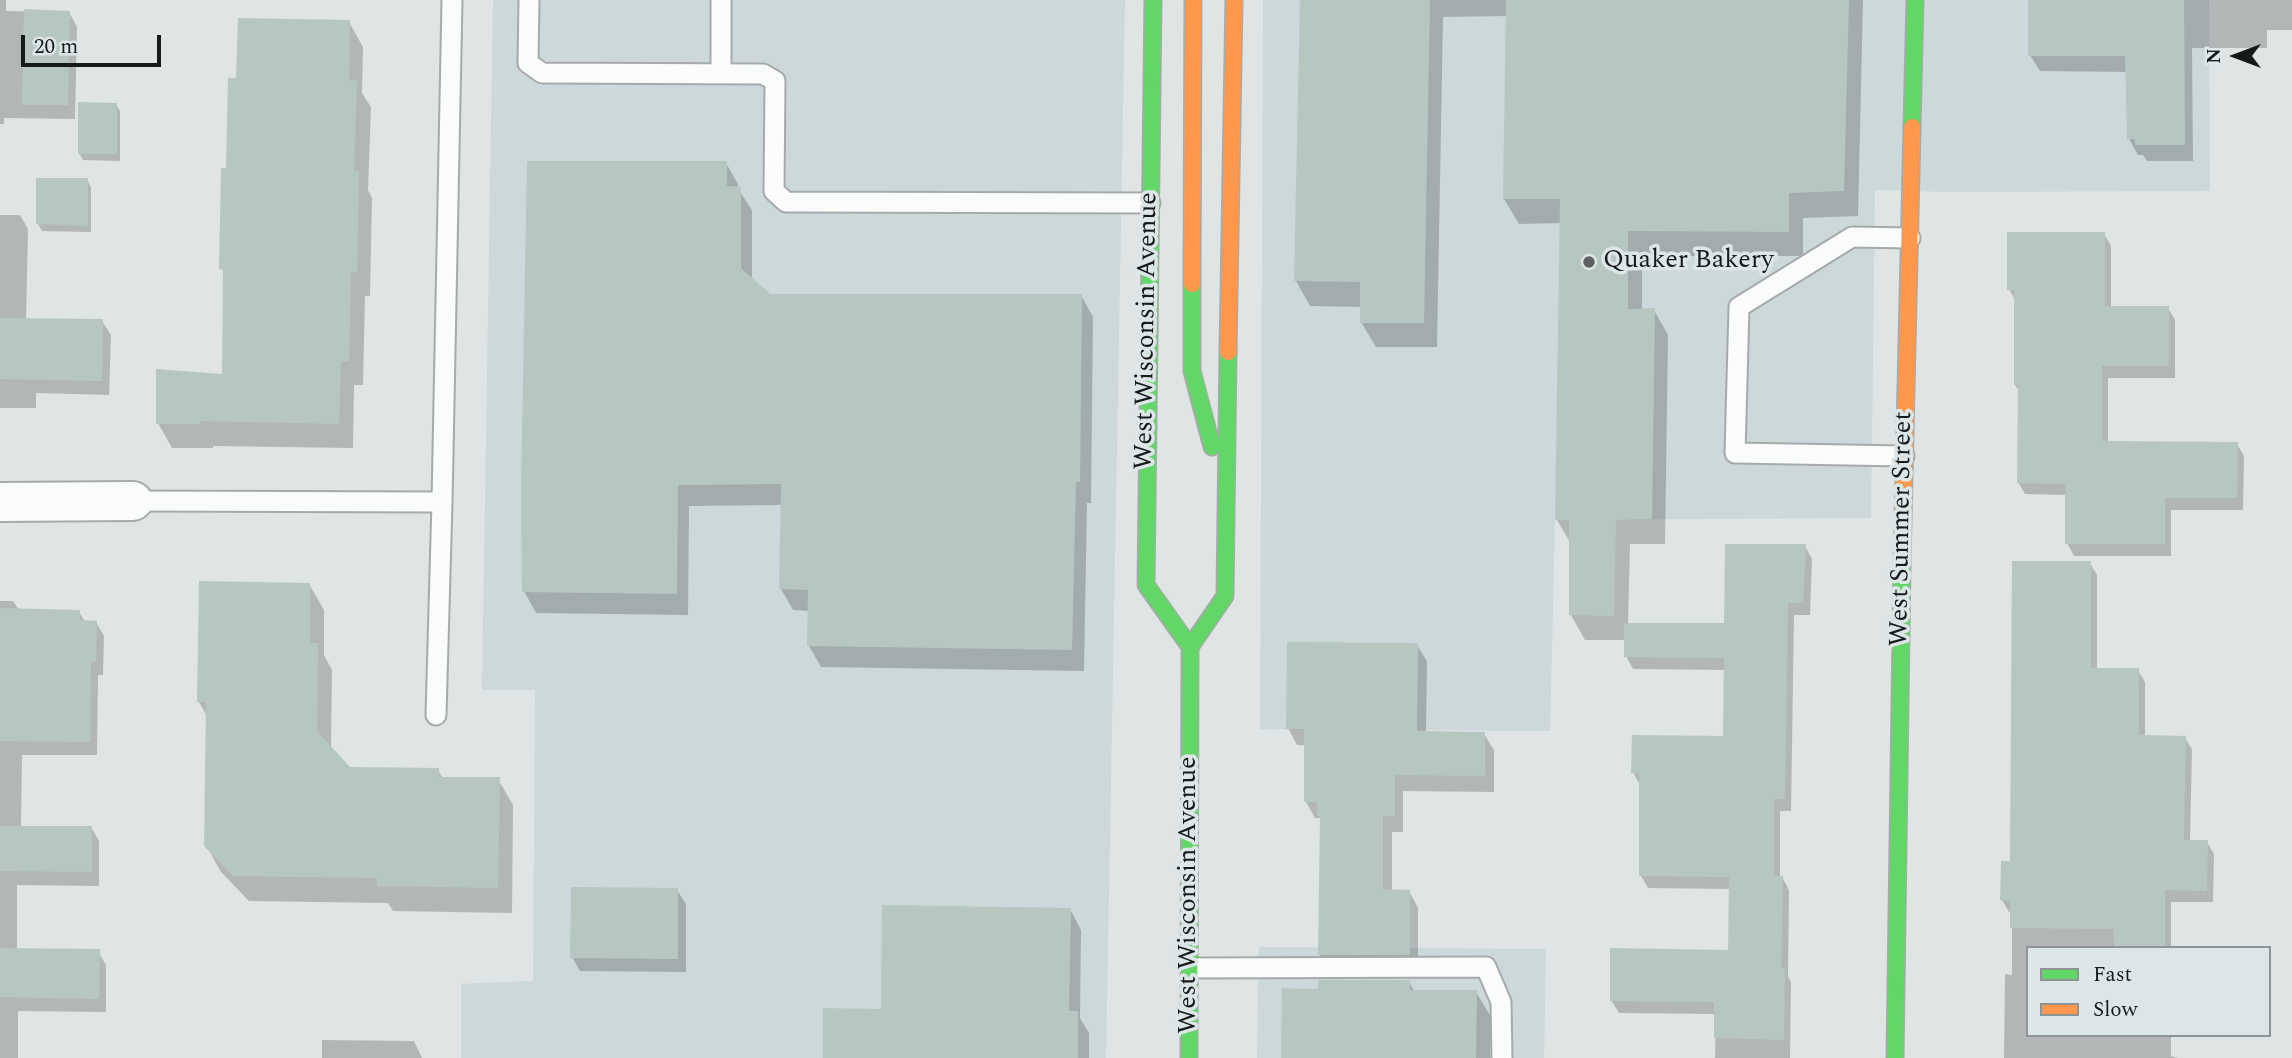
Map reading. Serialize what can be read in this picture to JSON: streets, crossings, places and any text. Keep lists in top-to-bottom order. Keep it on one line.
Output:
{"streets":{"main road":["West Wisconsin Avenue","West Summer Street"]},"places":["Quaker Bakery"],"legend":["Fast","Slow"],"scale_bar":"20 m","north":"left"}
